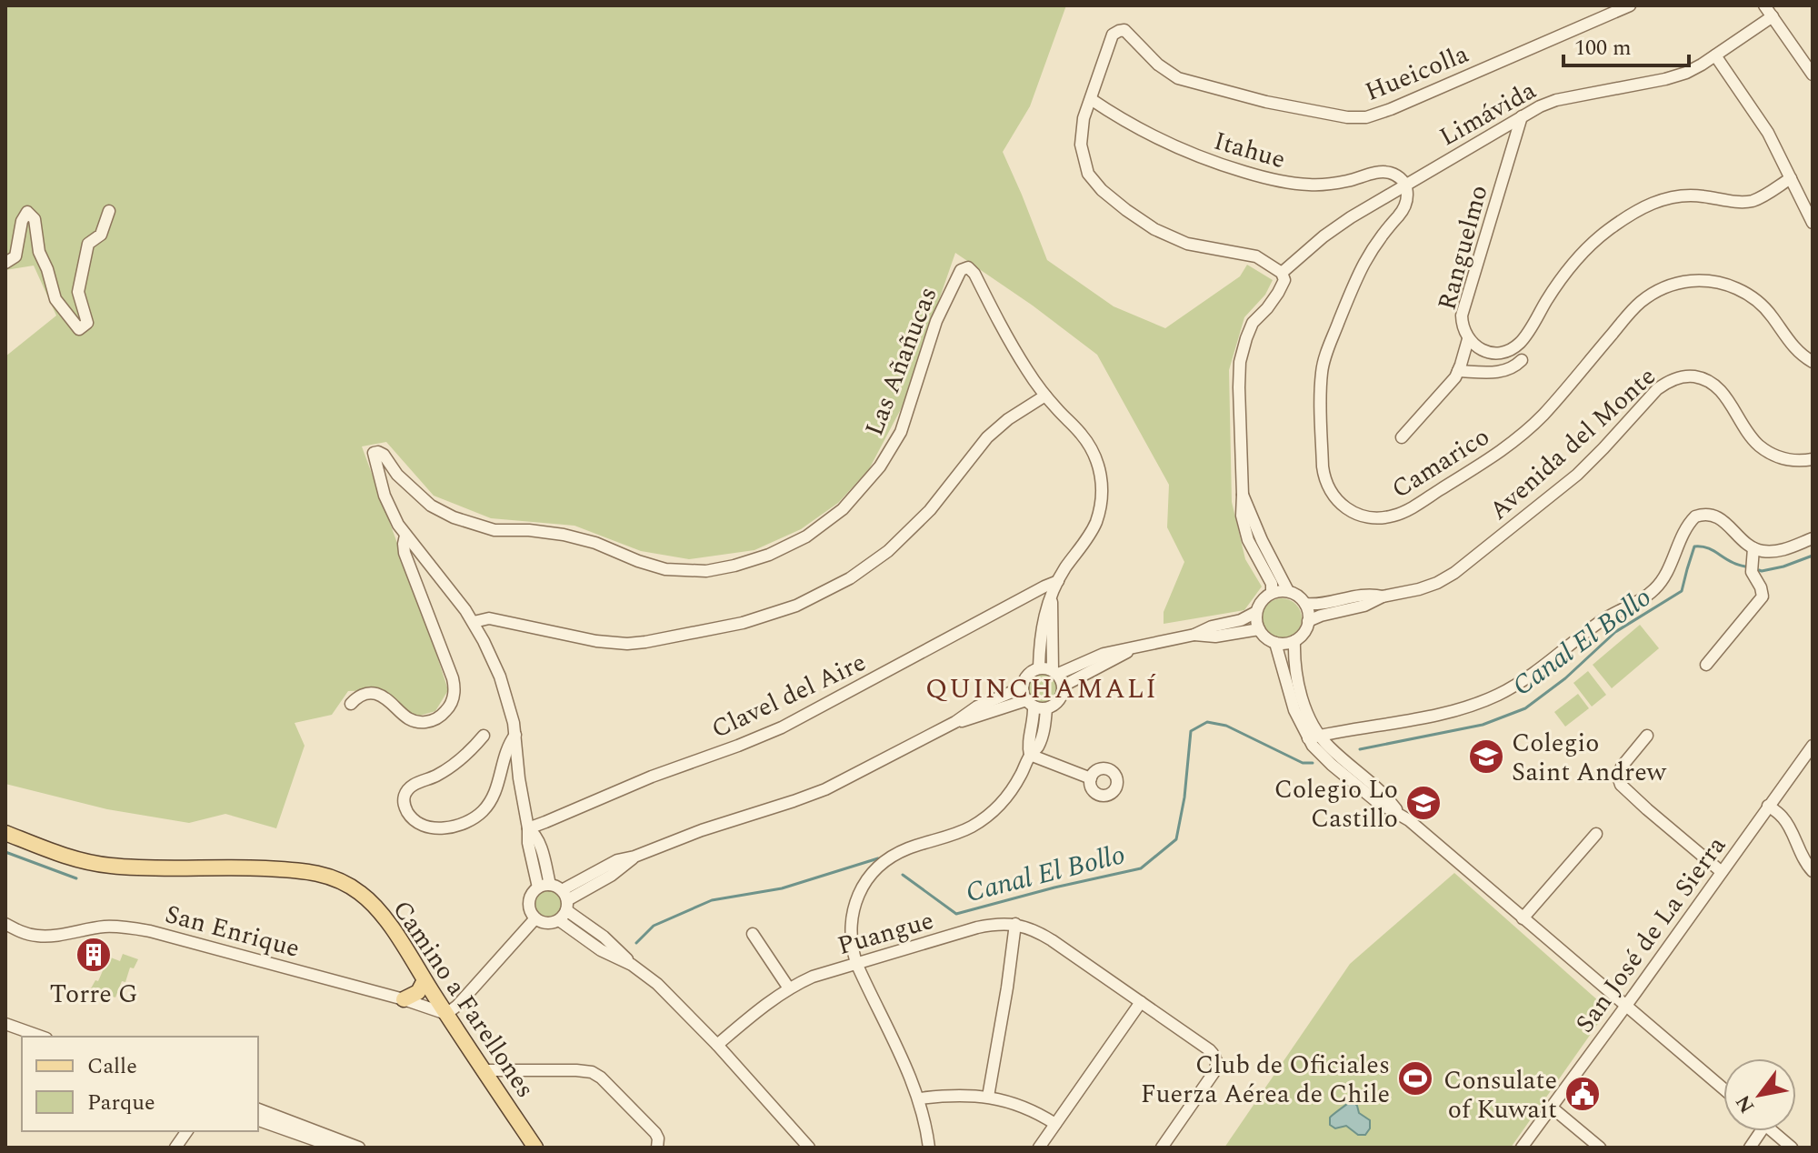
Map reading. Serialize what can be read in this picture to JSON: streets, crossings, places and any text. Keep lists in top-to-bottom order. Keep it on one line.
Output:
{"streets":{"main road":["Camino a Farellones"],"street":["Hueicolla","Limávida","Itahue","Ranguelmo","Las Añañucas","Avenida del Monte","Camarico","Clavel del Aire","San Enrique","Puangue","San José de La Sierra"]},"crossings":[["Hueicolla","Itahue"],["Limávida","Itahue"],["Limávida","Ranguelmo"],["Limávida","Camarico"],["Itahue","Camarico"],["San Enrique","Camino a Farellones"]],"districts":["QUINCHAMALÍ"],"water":["Canal El Bollo"],"places":{"school or university":["Colegio Saint Andrew","Colegio Lo Castillo"],"building":["Torre G"],"sports":["Club de Oficiales Fuerza Aérea de Chile"],"public building":["Consulate of Kuwait"]},"legend":["Calle","Parque"],"scale_bar":"100 m","north":"bottom left"}
